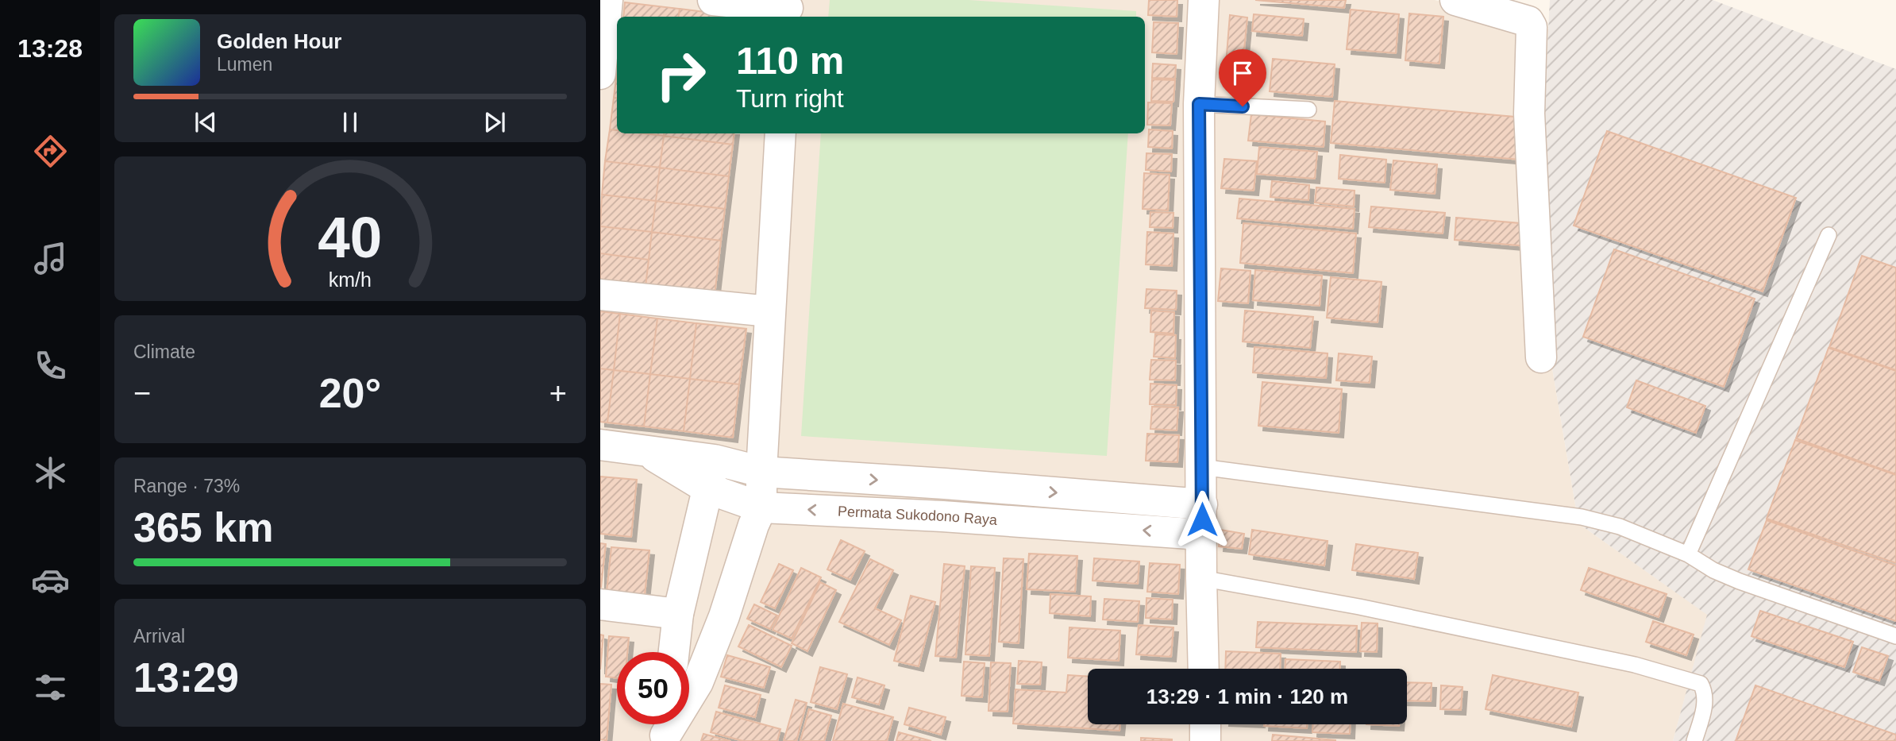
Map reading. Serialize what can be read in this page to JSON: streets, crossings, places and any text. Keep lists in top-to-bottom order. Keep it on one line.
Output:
{"streets":{"street":["Permata Sukodono Raya"]},"page":{"tabs":"13:28","turn":["110 m","Turn right"],"song":["Golden Hour","Lumen"],"tile":["Climate",["Range · 73%","365 km"],["Arrival","13:29"]],"heat":["−","20°","+"],"limit":"50","trip":"13:29 · 1 min · 120 m","gauge":["40","km/h"]}}
